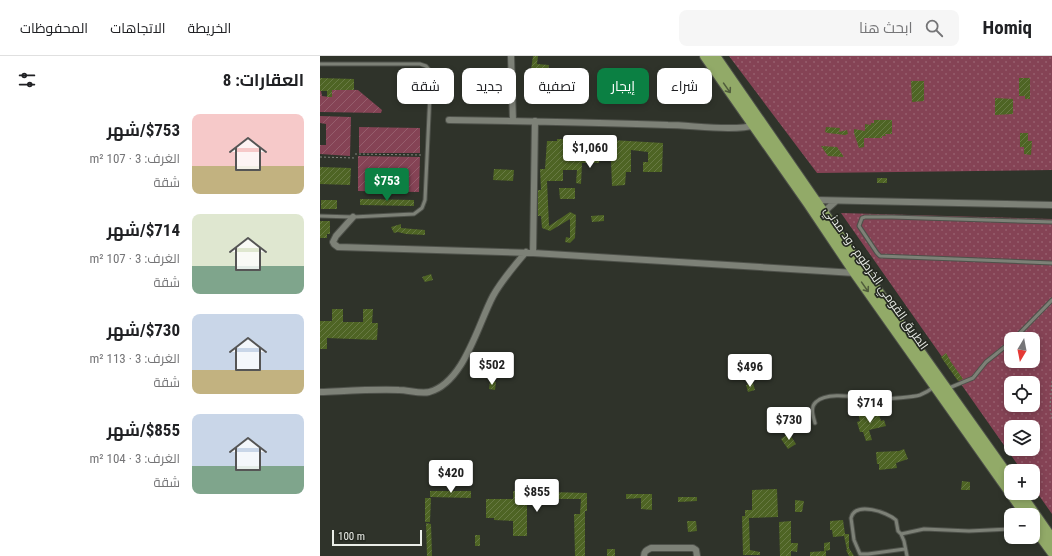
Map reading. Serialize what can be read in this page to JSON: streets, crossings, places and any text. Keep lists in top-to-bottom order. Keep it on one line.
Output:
{"streets":{"highway":["الطريق القومي الخرطوم - ود مدني"]},"scale_bar":"100 m","north":"bottom","page":{"header":"Homiq","search":"ابحث هنا","nav":["الخريطة","الاتجاهات","المحفوظات"],"heading":"العقارات: 8","chip":["شراء","إيجار","تصفية","جديد","شقة"],"list":[{"name":"$753/شهر","note":"الغرف: 3 · 107 m² · شقة"},{"name":"$714/شهر","note":"الغرف: 3 · 107 m² · شقة"},{"name":"$730/شهر","note":"الغرف: 3 · 113 m² · شقة"},{"name":"$855/شهر","note":"الغرف: 3 · 104 m² · شقة"}],"price":["$1,060","$753","$502","$496","$714","$730","$420","$855"],"map_buttons":["+","−"],"scale":"100 m"}}
